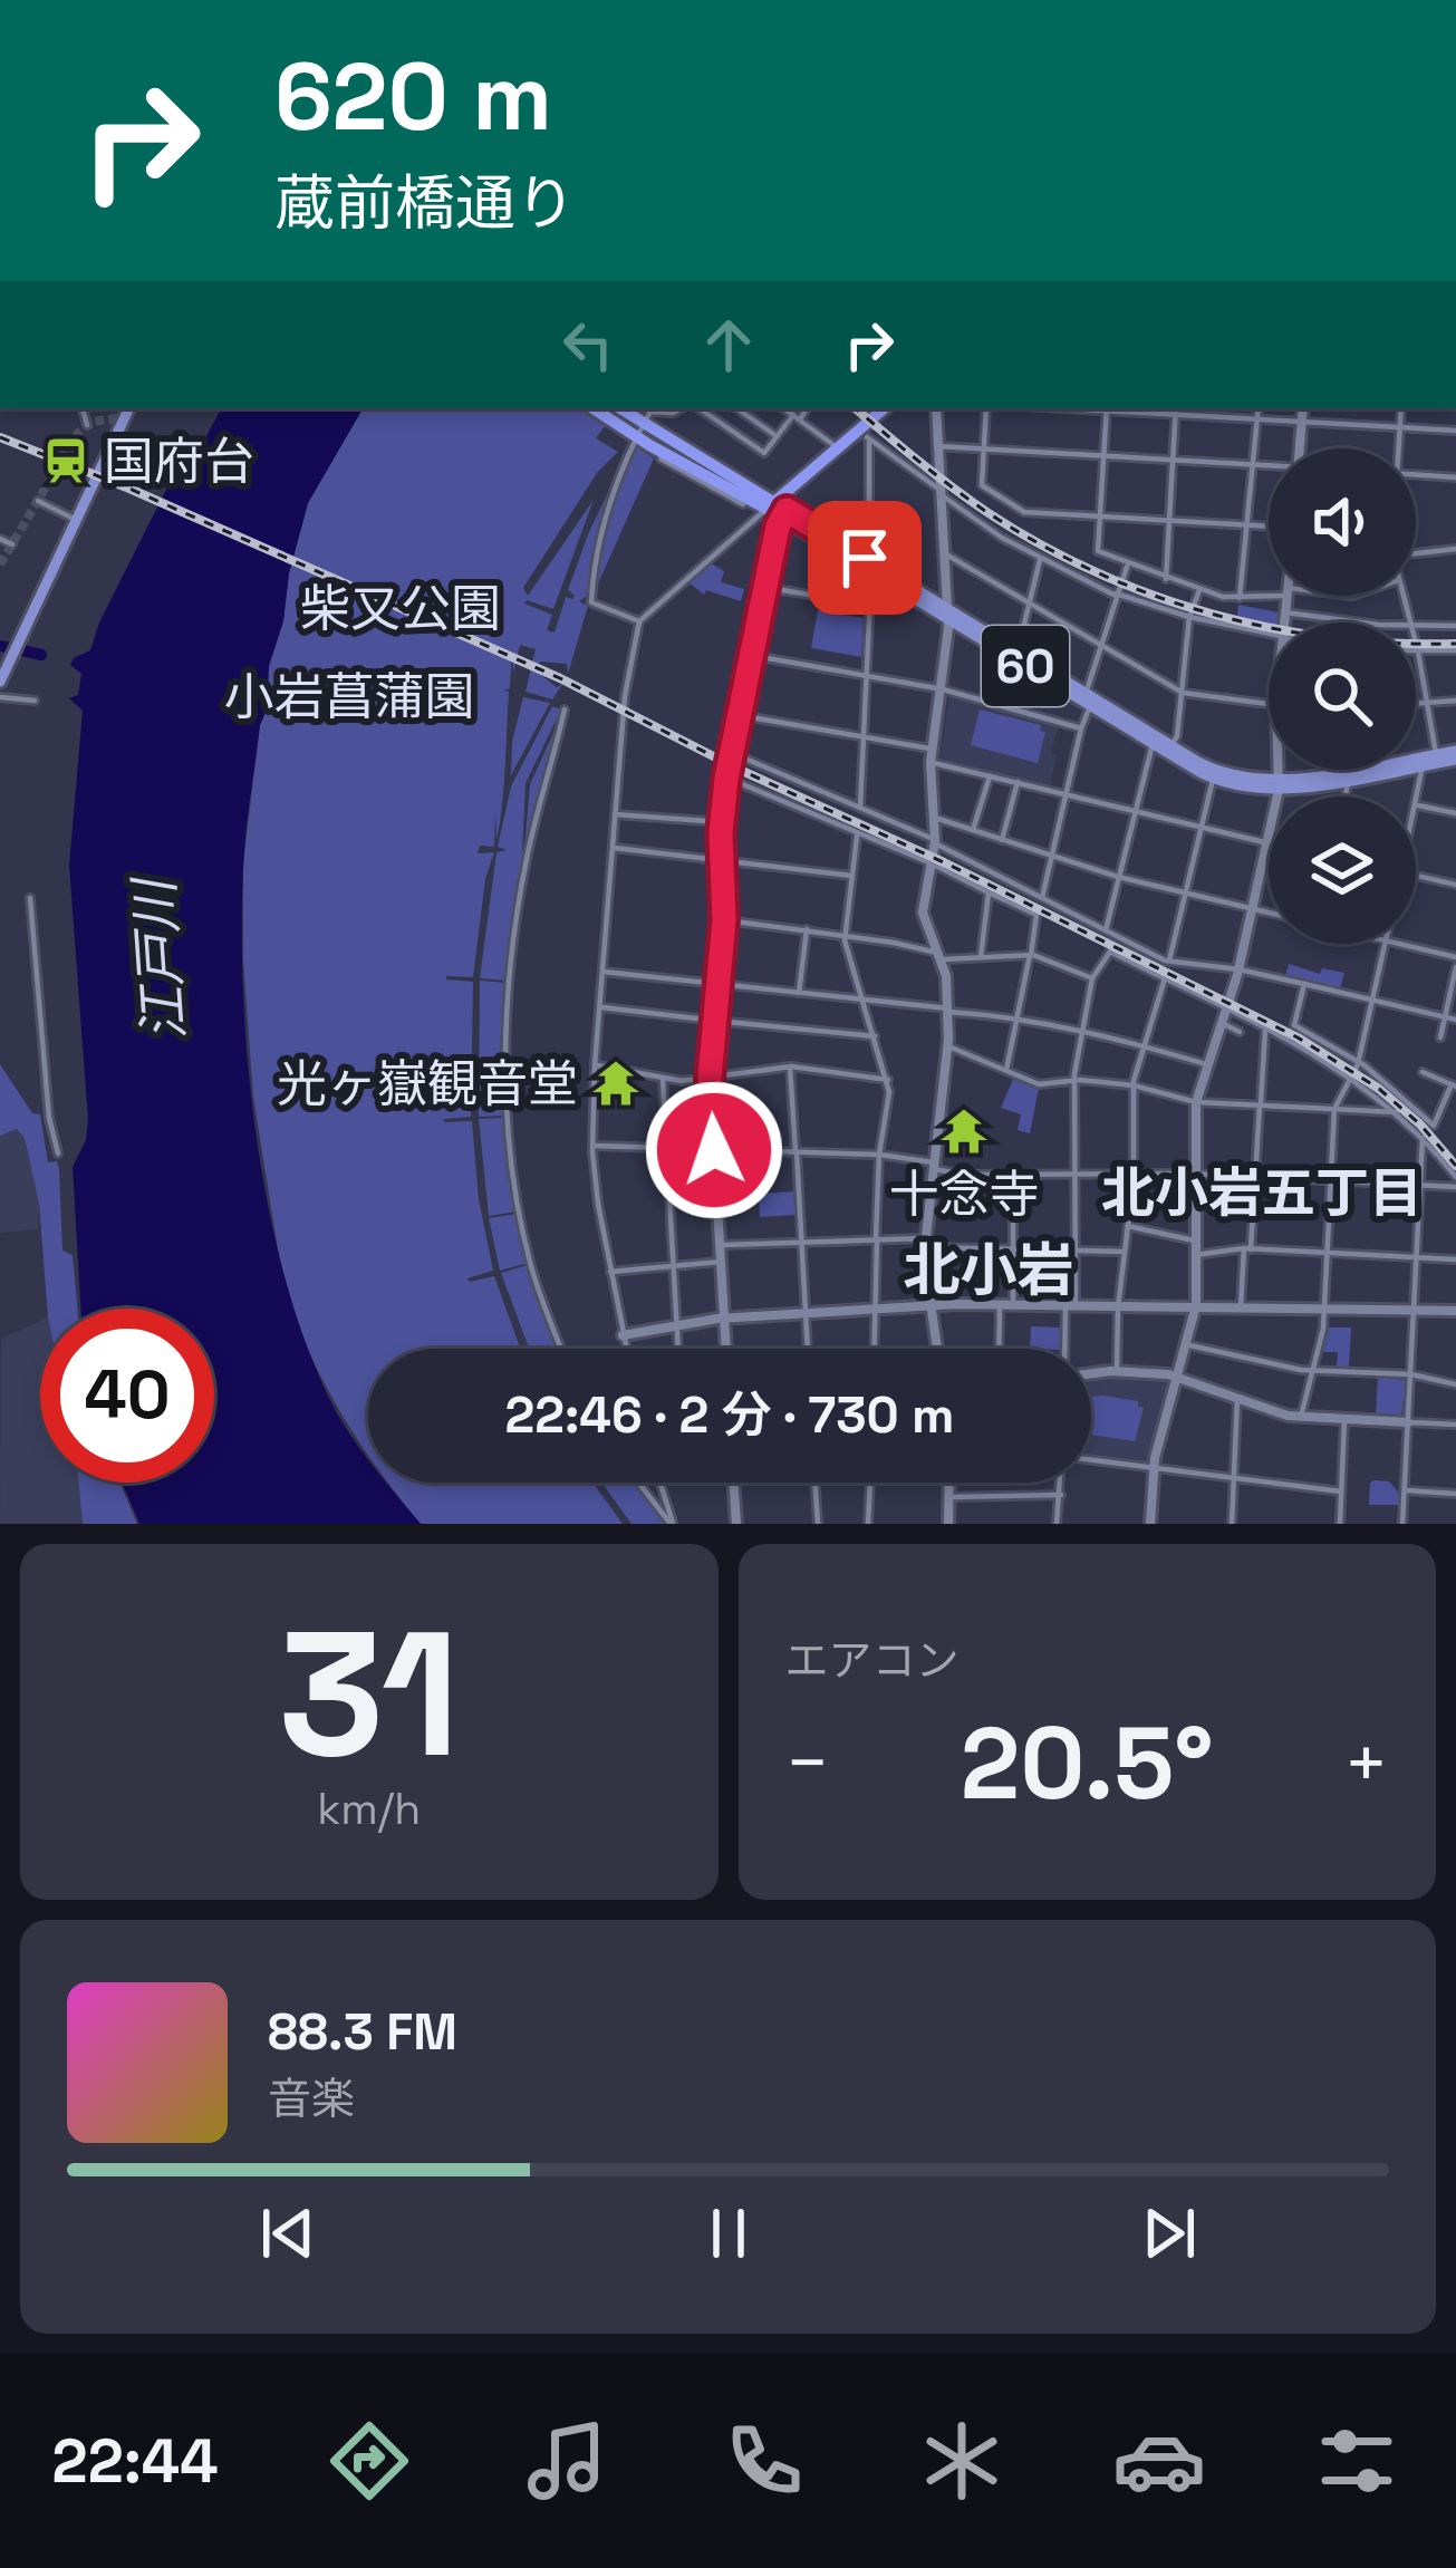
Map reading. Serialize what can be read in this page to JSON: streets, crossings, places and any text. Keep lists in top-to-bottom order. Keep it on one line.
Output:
{"streets":{"main road":["60"]},"districts":["北小岩五丁目","北小岩"],"water":["江戸川"],"parks":["柴又公園","小岩菖蒲園"],"places":{"station":["国府台"],"temple":["光ヶ嶽観音堂","十念寺"]},"page":{"turn":["620 m","蔵前橋通り"],"limit":"40","trip":"22:46 · 2 分 · 730 m","tile":[["31","km/h"],"エアコン"],"heat":["−","20.5°","+"],"song":["88.3 FM","音楽"],"tabs":"22:44"}}
